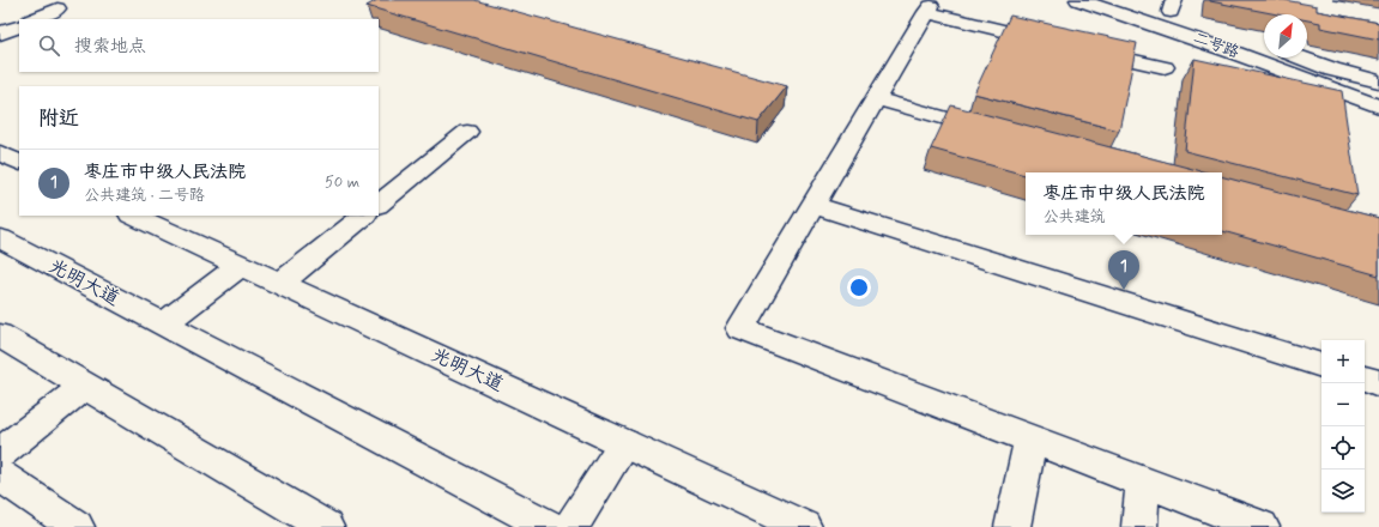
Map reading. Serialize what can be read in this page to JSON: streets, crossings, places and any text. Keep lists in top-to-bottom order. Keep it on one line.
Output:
{"streets":{"street":["二号路","光明大道"]},"north":"top right","page":{"search":"搜索地点","heading":"附近","list":[{"mark":"1","name":"枣庄市中级人民法院","note":"公共建筑 · 二号路","value":"50 m"}],"popup":["枣庄市中级人民法院","公共建筑"],"pins":"1","map_buttons":["+","−"]}}
